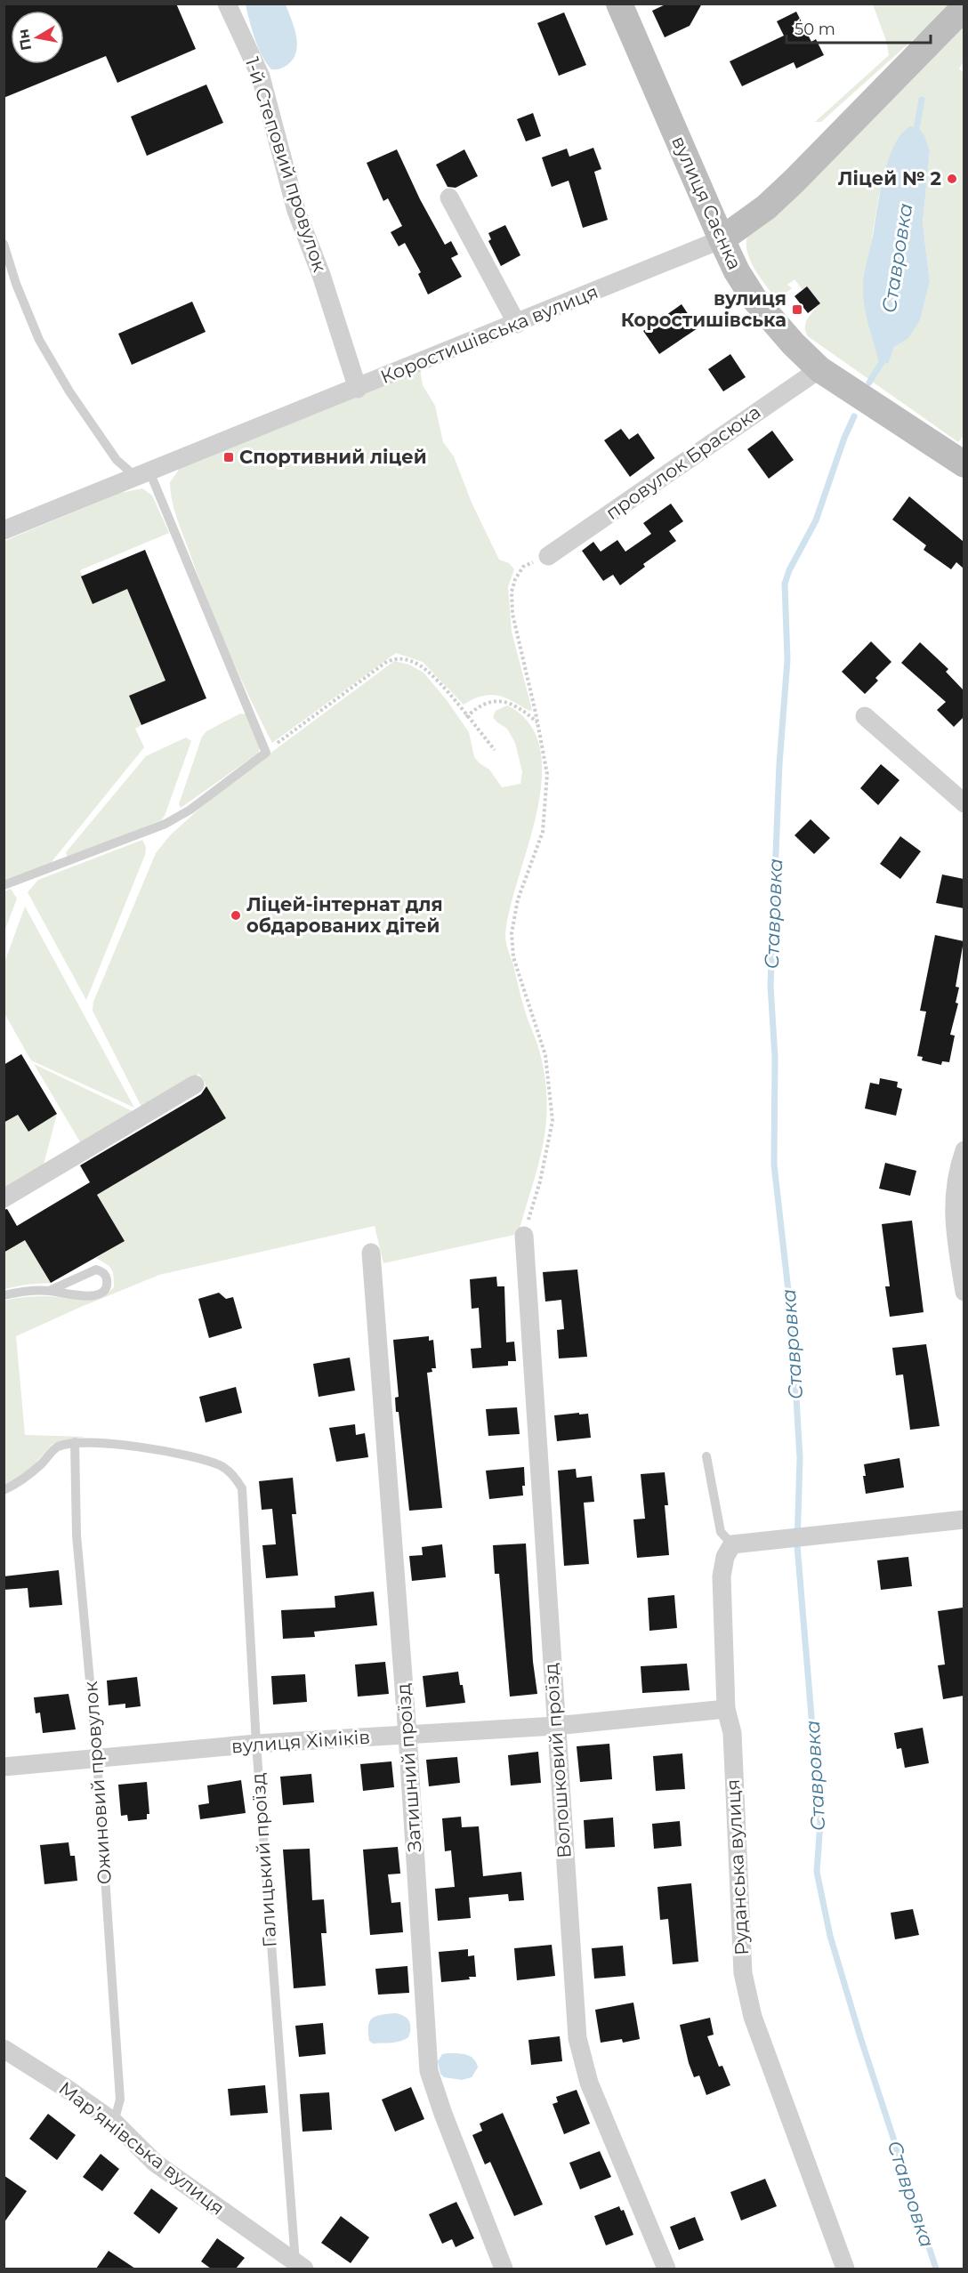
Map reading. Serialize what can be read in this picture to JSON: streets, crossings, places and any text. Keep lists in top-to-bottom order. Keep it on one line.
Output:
{"streets":{"street":["1-й Степовий провулок","вулиця Саєнка","Коростишівська вулиця","провулок Брасюка","вулиця Хіміків","Волошковий проїзд","Затишний проїзд","Руданська вулиця","Марʼянівська вулиця"],"lane":["Ожиновий провулок","Галицький проїзд"]},"crossings":[["1-й Степовий провулок","Коростишівська вулиця"],["вулиця Саєнка","Коростишівська вулиця"],["вулиця Саєнка","провулок Брасюка"],["вулиця Хіміків","Волошковий проїзд"],["вулиця Хіміків","Затишний проїзд"],["вулиця Хіміків","Ожиновий провулок"],["вулиця Хіміків","Галицький проїзд"],["вулиця Хіміків","Руданська вулиця"],["Ожиновий провулок","Галицький проїзд"],["Ожиновий провулок","Марʼянівська вулиця"],["Галицький проїзд","Марʼянівська вулиця"]],"water":["Ставровка"],"places":{"other":["Ліцей № 2","Ліцей-інтернат для обдарованих дітей"],"transit":["вулиця Коростишівська","Спортивний ліцей"]},"scale_bar":"50 m","north":"left"}
